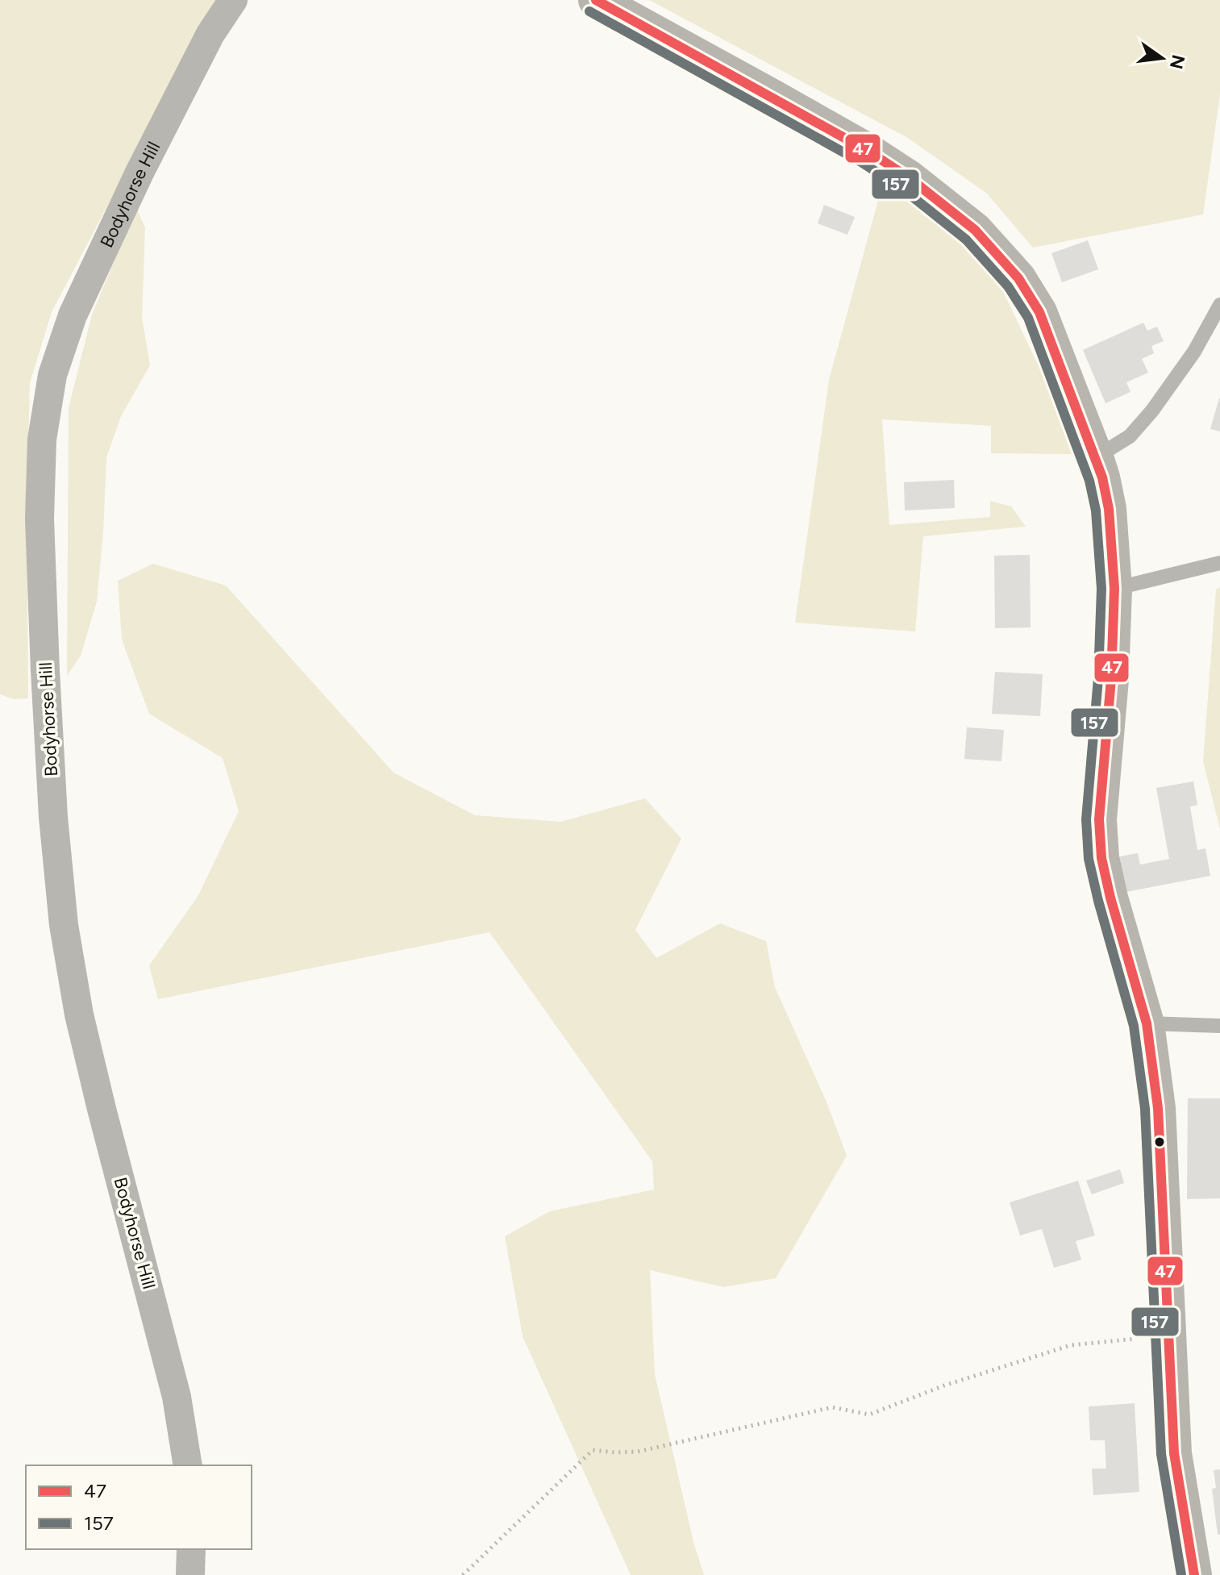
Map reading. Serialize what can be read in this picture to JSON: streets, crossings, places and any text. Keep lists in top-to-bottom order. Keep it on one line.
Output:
{"streets":{"street":["Bodyhorse Hill"]},"lines":["transit line 47","transit line 157"],"legend":["47","157"],"north":"right"}
